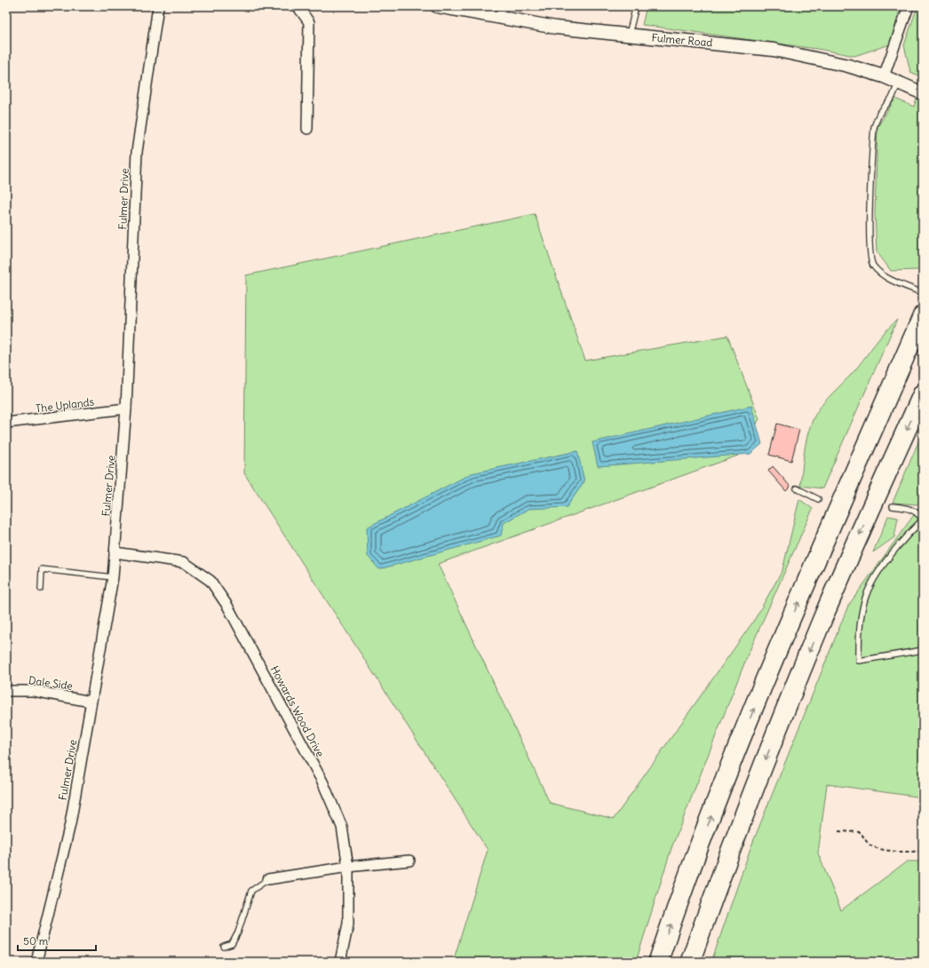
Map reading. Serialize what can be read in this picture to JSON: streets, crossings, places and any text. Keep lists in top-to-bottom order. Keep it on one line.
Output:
{"streets":{"street":["Fulmer Road","Fulmer Drive","The Uplands","Dale Side","Howards Wood Drive"]},"crossings":[["Fulmer Drive","The Uplands"],["Fulmer Drive","Dale Side"],["Fulmer Drive","Howards Wood Drive"]],"scale_bar":"50 m"}
